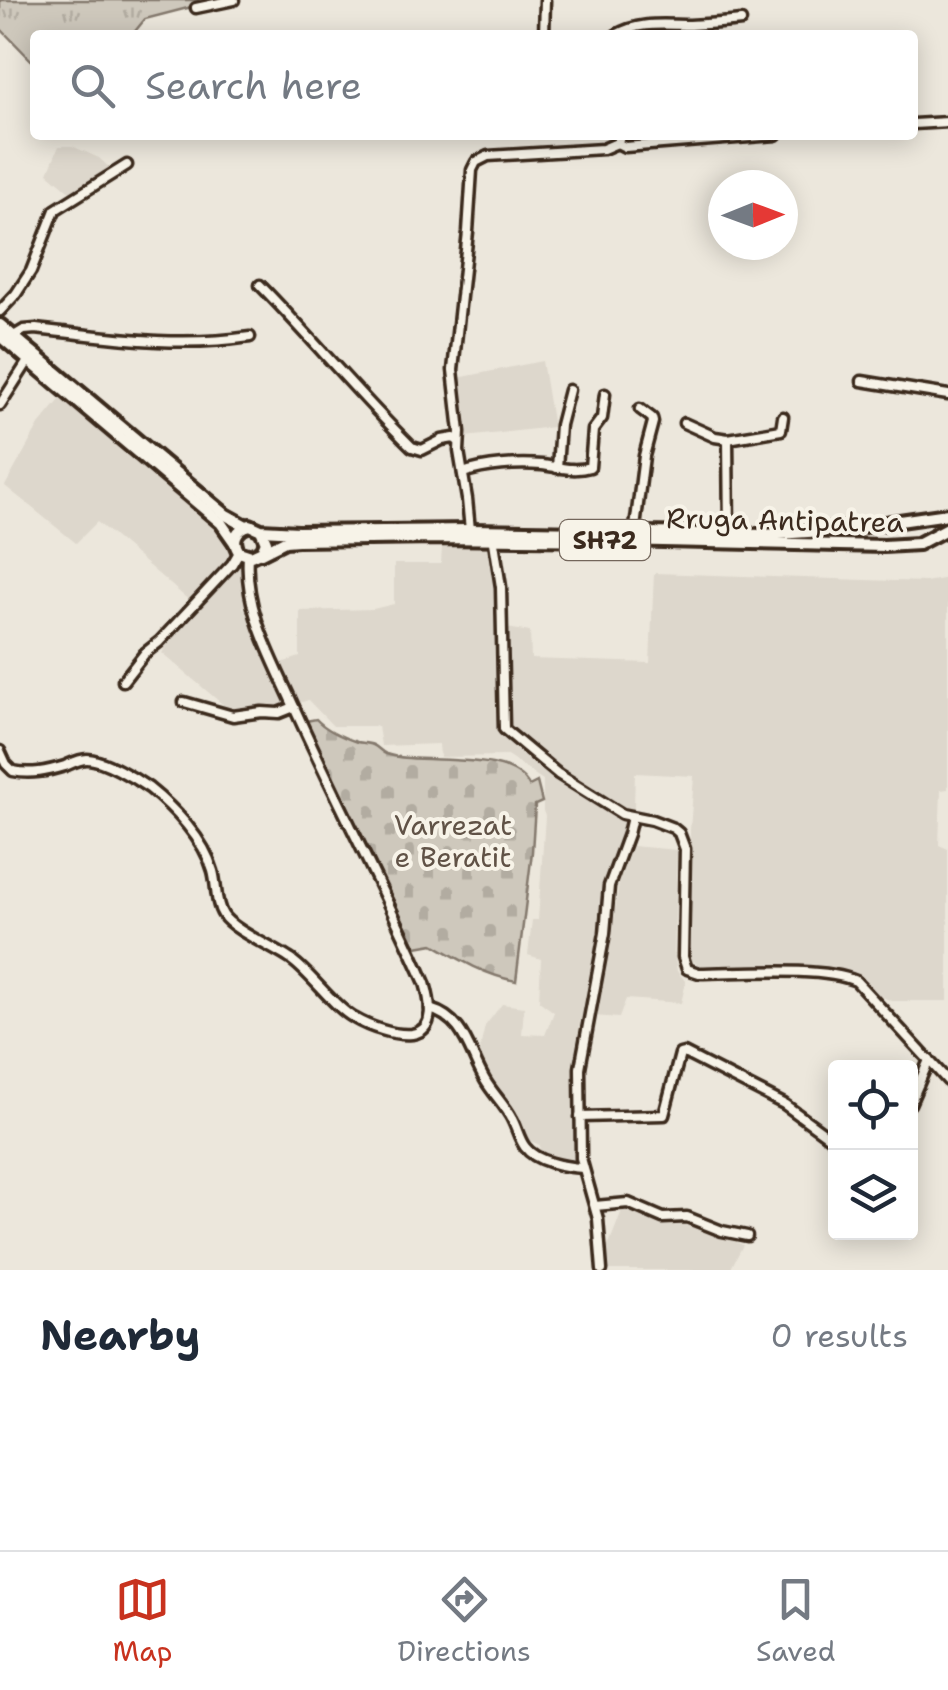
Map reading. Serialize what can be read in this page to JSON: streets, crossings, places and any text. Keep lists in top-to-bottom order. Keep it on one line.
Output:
{"streets":{"main road":["Rruga Antipatrea","SH72"]},"parks":["Varrezat e Beratit"],"north":"right","page":{"search":"Search here","heading":["Nearby","0 results"],"nav":["Map","Directions","Saved"]}}
